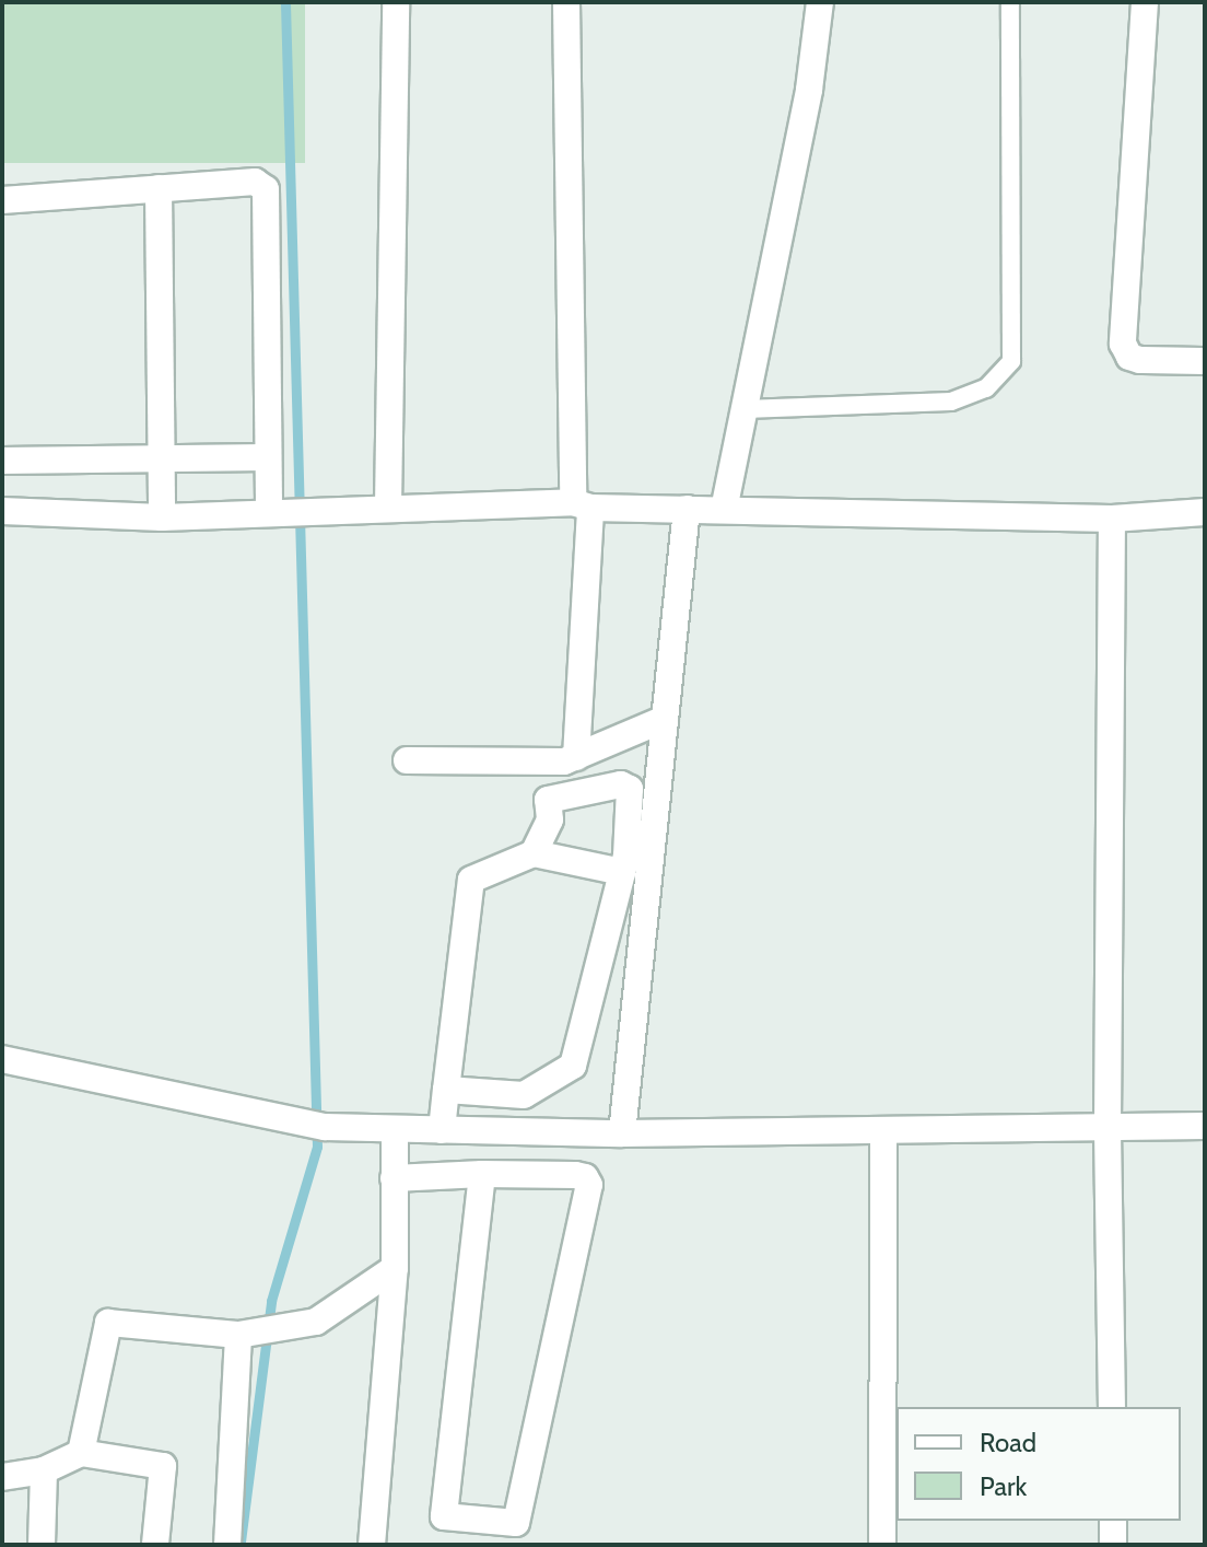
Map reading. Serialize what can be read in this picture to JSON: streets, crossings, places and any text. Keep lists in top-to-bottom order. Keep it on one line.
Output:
{"legend":["Road","Park"]}
